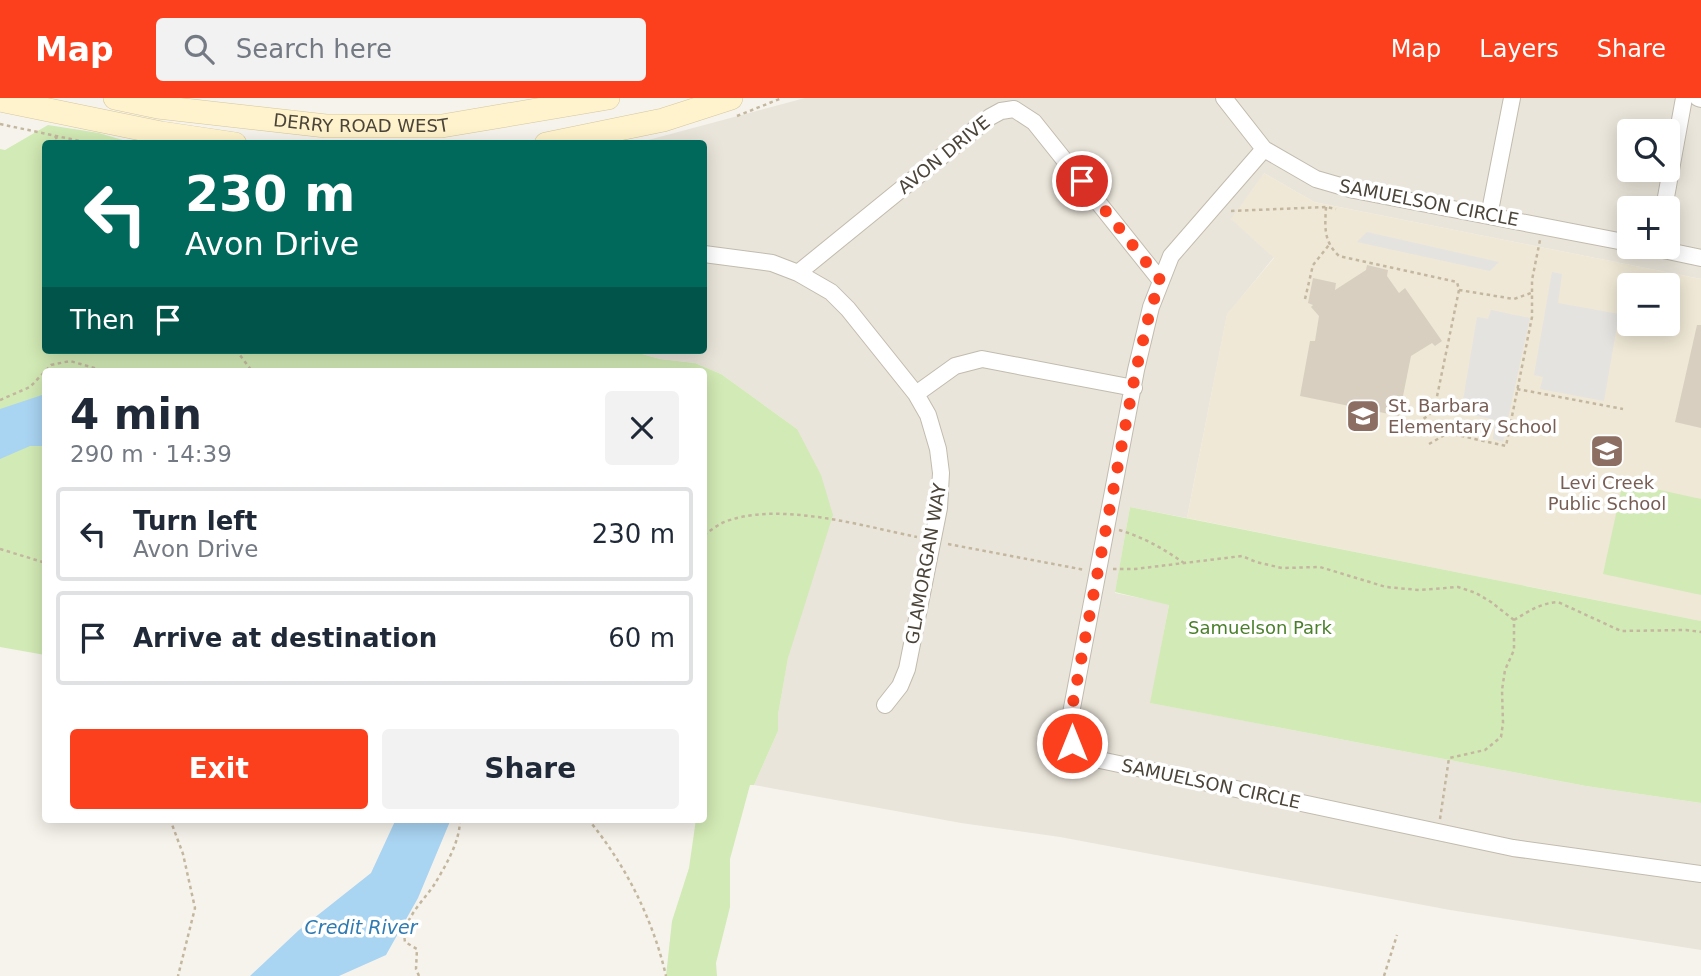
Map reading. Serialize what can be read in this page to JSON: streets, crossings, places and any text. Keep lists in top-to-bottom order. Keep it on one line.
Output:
{"streets":{"main road":["DERRY ROAD WEST"],"street":["AVON DRIVE","SAMUELSON CIRCLE","GLAMORGAN WAY"]},"crossings":[["AVON DRIVE","SAMUELSON CIRCLE"],["AVON DRIVE","GLAMORGAN WAY"]],"water":["Credit River"],"parks":["Samuelson Park"],"places":{"school or university":["St. Barbara Elementary School","Levi Creek Public School"]},"page":{"header":"Map","search":"Search here","nav":["Map","Layers","Share"],"map_buttons":["+","−"],"turn":["230 m","Avon Drive"],"then":"Then","heading":["4 min","290 m · 14:39"],"list":[{"name":"Turn left","note":"Avon Drive","value":"230 m"},{"name":"Arrive at destination","value":"60 m"}],"buttons":["Exit","Share"]}}
